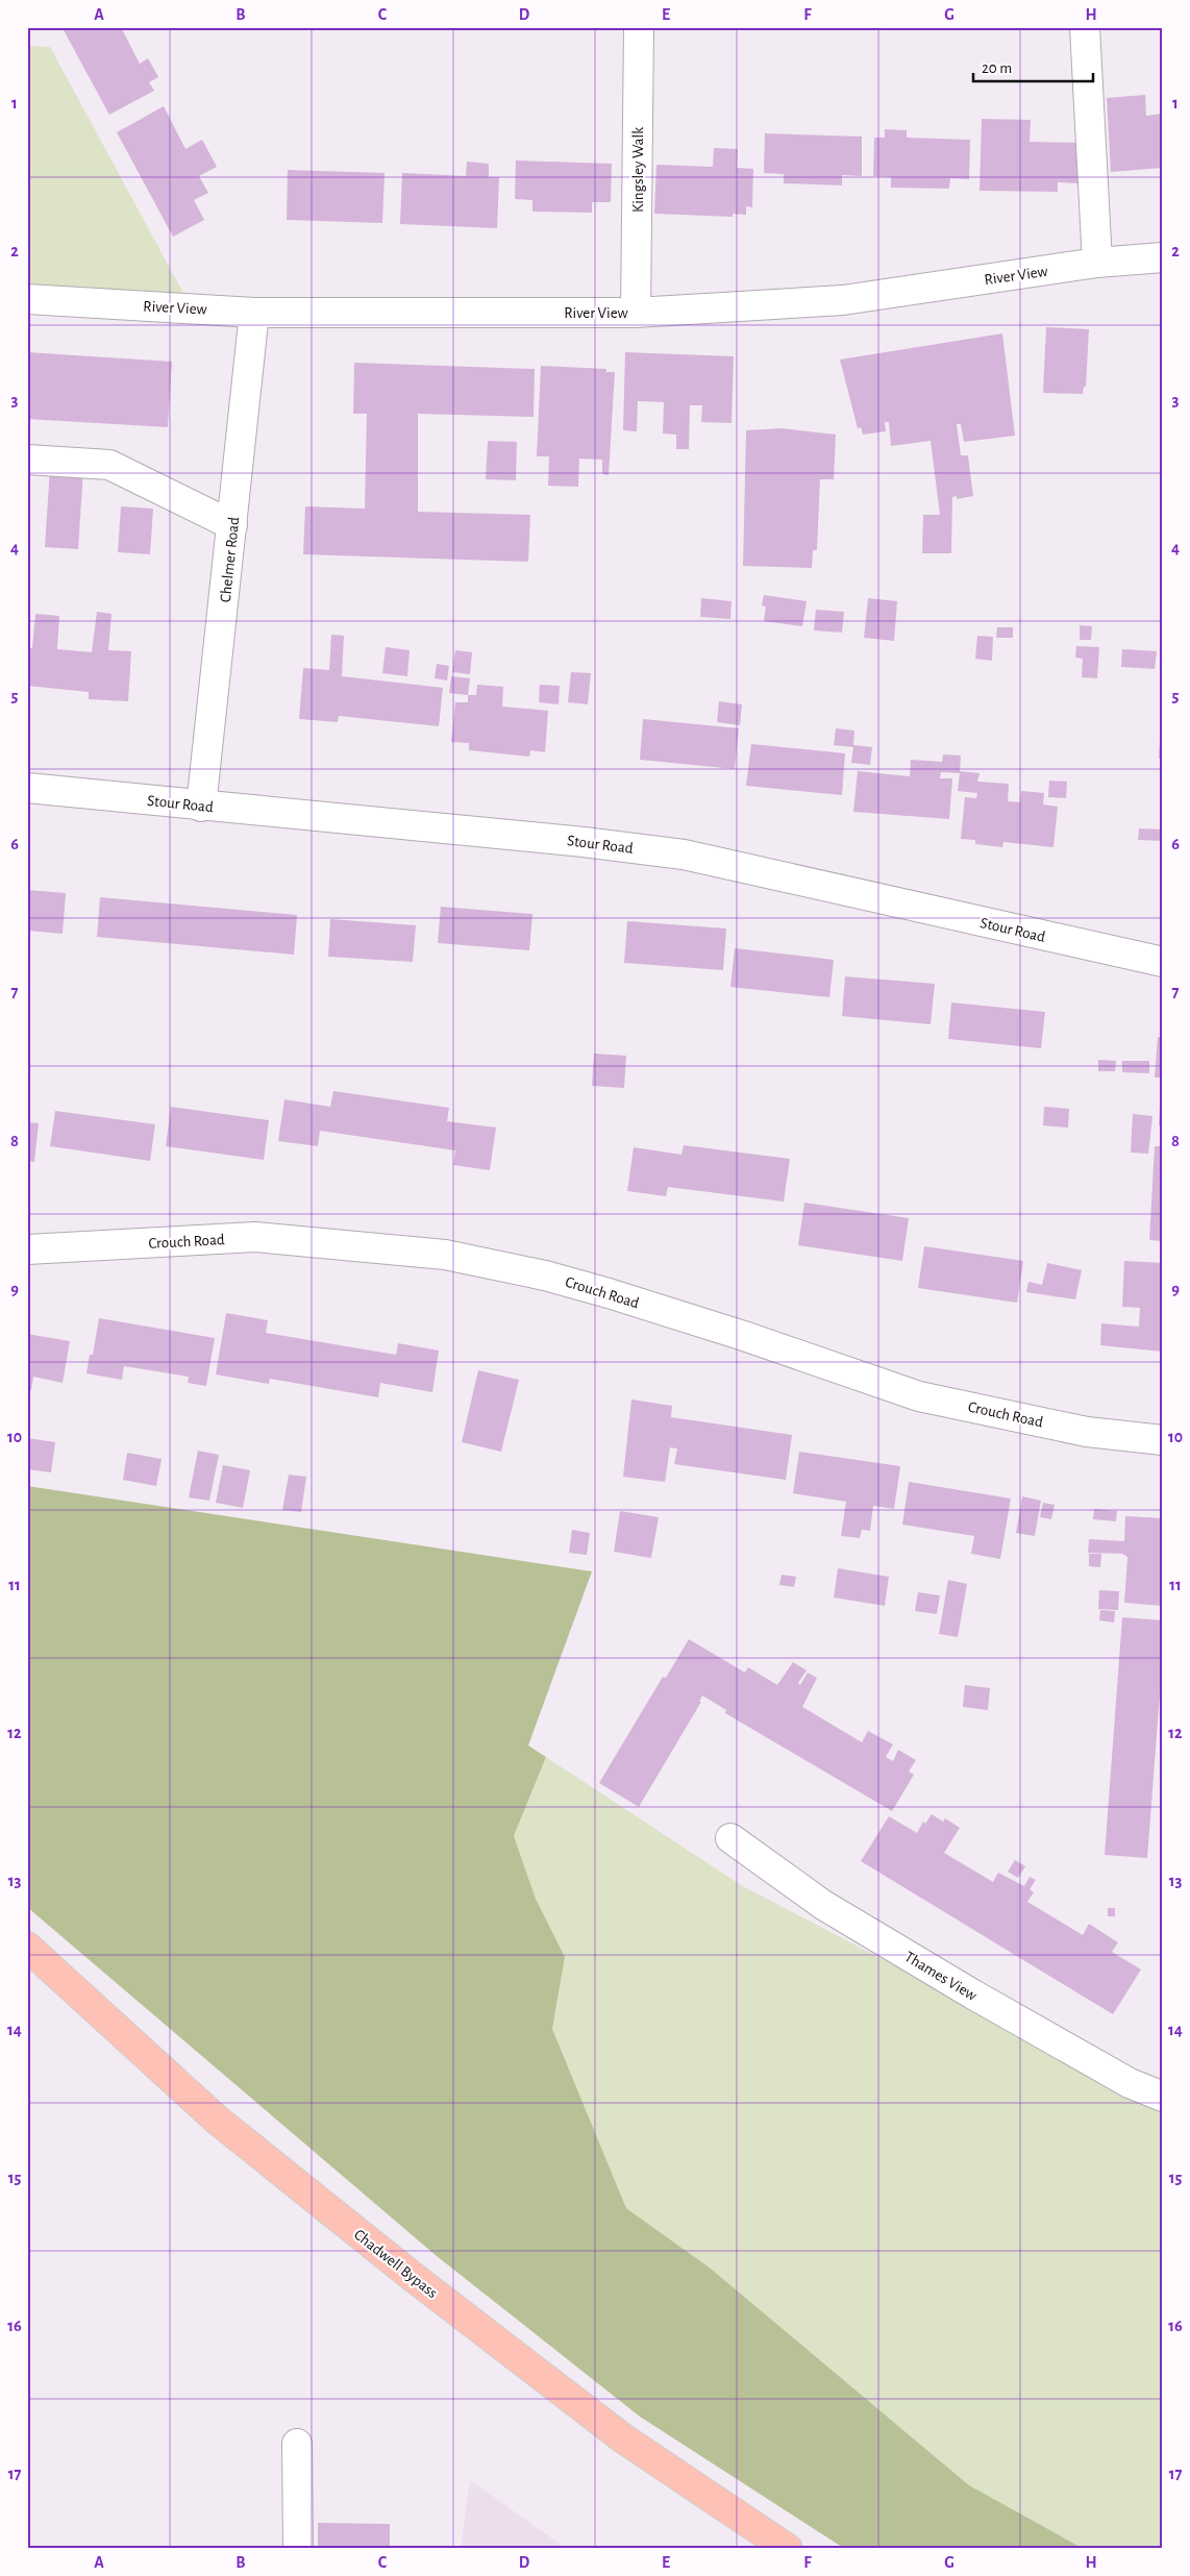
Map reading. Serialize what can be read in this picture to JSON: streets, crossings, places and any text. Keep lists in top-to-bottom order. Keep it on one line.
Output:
{"streets":{"main road":["Chadwell Bypass"],"street":["Kingsley Walk","River View","Chelmer Road","Stour Road","Crouch Road","Thames View"]},"crossings":[["Kingsley Walk","River View"],["River View","Chelmer Road"],["Chelmer Road","Stour Road"]],"scale_bar":"20 m","grid":{"columns":["A","B","C","D","E","F","G","H"],"rows":["1","2","3","4","5","6","7","8","9","10","11","12","13","14","15","16","17"]}}
